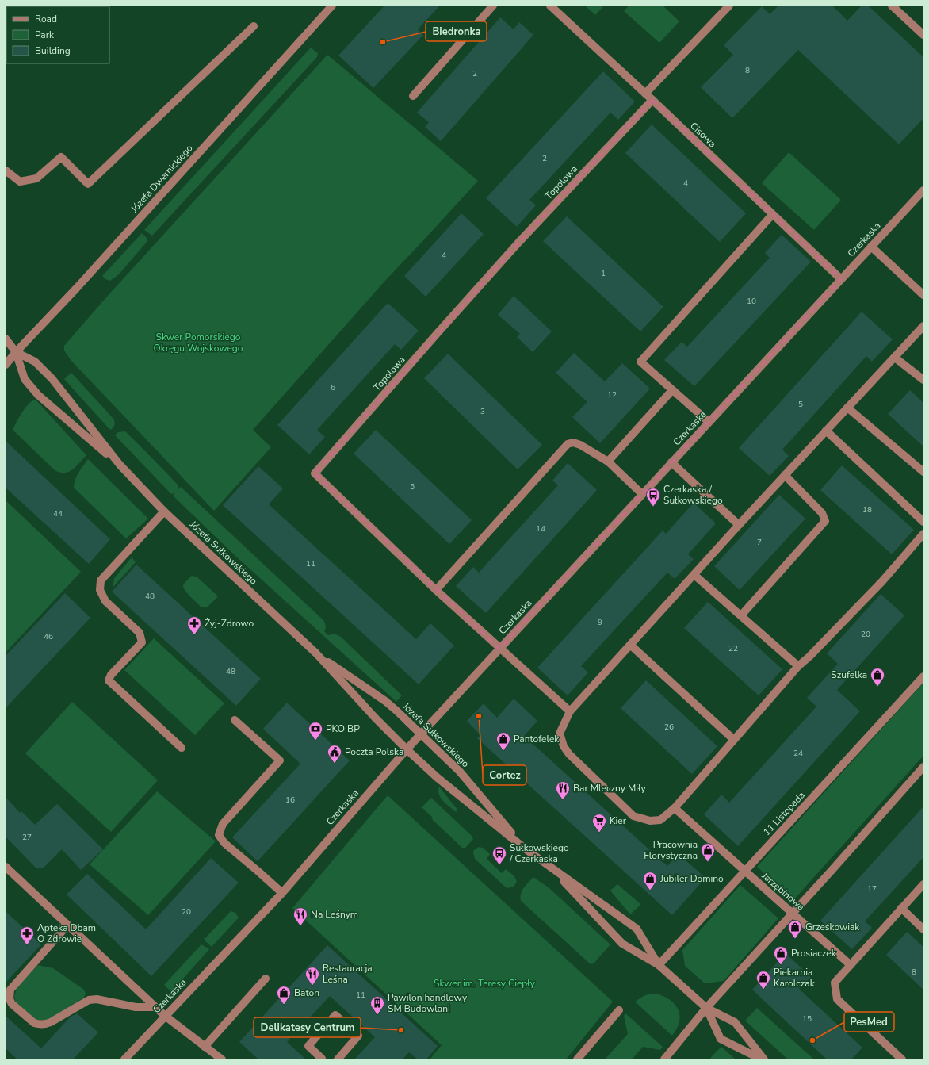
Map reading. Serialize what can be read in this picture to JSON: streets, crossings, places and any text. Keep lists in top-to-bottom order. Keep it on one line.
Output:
{"streets":{"street":["Cisowa","Józefa Dwernickiego","Topolowa","Czerkaska","Józefa Sułkowskiego","11 Listopada","Jarzębinowa"]},"crossings":[["Cisowa","Topolowa"],["Cisowa","Czerkaska"],["Józefa Dwernickiego","Józefa Sułkowskiego"],["Topolowa","Czerkaska"],["Czerkaska","Józefa Sułkowskiego"],["Józefa Sułkowskiego","11 Listopada"],["11 Listopada","Jarzębinowa"]],"parks":["Skwer Pomorskiego Okręgu Wojskowego","Skwer im. Teresy Ciepły"],"places":{"other":["Biedronka","Cortez","Delikatesy Centrum","PesMed"],"bus stop":["Czerkaska / Sułkowskiego","Sułkowskiego / Czerkaska"],"pharmacy":["Żyj-Zdrowo","Apteka Dbam O Zdrowie"],"shop":["Szufelka","Pantofelek","Pracownia Florystyczna","Jubiler Domino","Grześkowiak","Prosiaczek","Piekarnia Karolczak","Baton"],"bank":["PKO BP"],"public building":["Poczta Polska"],"restaurant":["Bar Mleczny Miły","Na Leśnym","Restauracja Leśna"],"supermarket":["Kier"],"building":["Pawilon handlowy SM Budowlani"]},"house_numbers":["8","2","2","4","4","1","10","6","12","5","3","5","18","44","14","7","11","48","9","20","46","22","48","26","24","16","27","17","20","8","11","15"],"legend":["Road","Park","Building"]}
